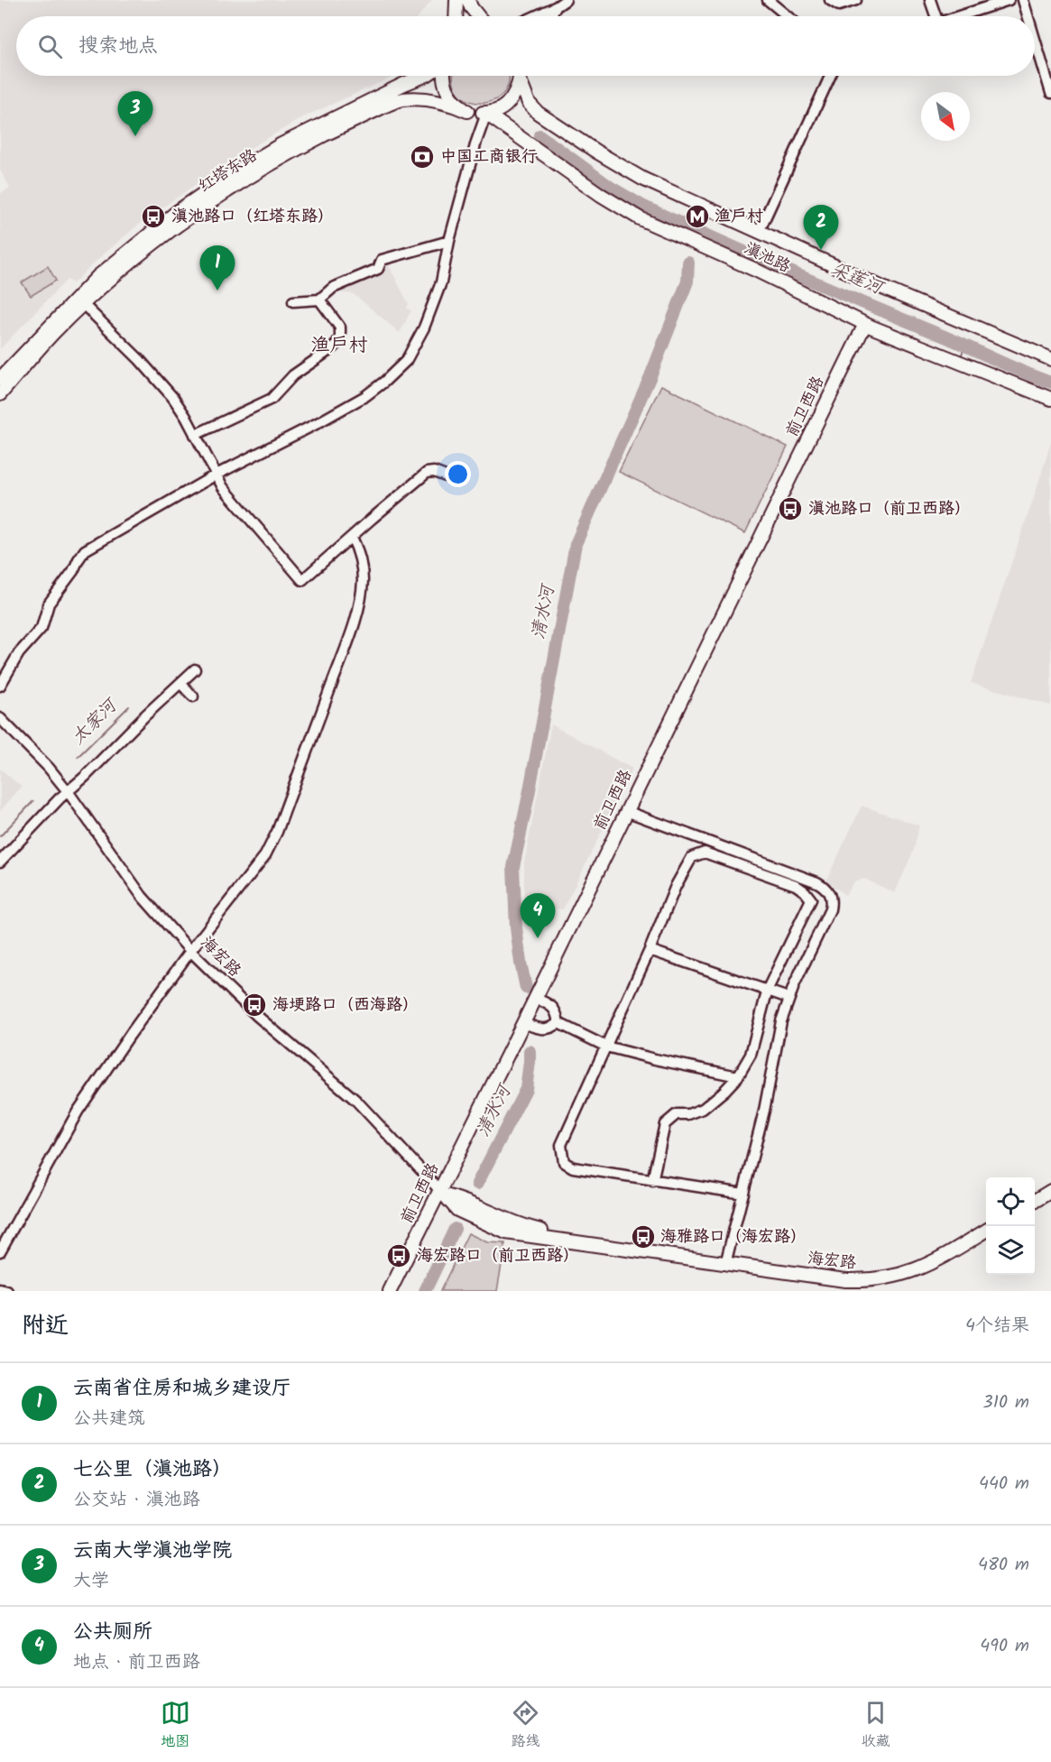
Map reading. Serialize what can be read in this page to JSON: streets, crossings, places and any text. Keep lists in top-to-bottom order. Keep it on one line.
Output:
{"streets":{"main road":["红塔东路","滇池路","前卫西路","海宏路"]},"crossings":[["红塔东路","滇池路"],["滇池路","前卫西路"],["前卫西路","海宏路"]],"districts":["渔户村"],"water":["采莲河","清水河","太家河"],"places":{"bank":["中国工商银行"],"bus stop":["滇池路口（红塔东路）","滇池路口（前卫西路）","海埂路口（西海路）","海雅路口（海宏路）","海宏路口（前卫西路）"],"metro station":["渔户村"]},"north":"bottom right","page":{"search":"搜索地点","pins":["3","2","1","4"],"heading":["附近","4个结果"],"list":[{"mark":"1","name":"云南省住房和城乡建设厅","note":"公共建筑","value":"310 m"},{"mark":"2","name":"七公里（滇池路）","note":"公交站 · 滇池路","value":"440 m"},{"mark":"3","name":"云南大学滇池学院","note":"大学","value":"480 m"},{"mark":"4","name":"公共厕所","note":"地点 · 前卫西路","value":"490 m"}],"nav":["地图","路线","收藏"]}}
